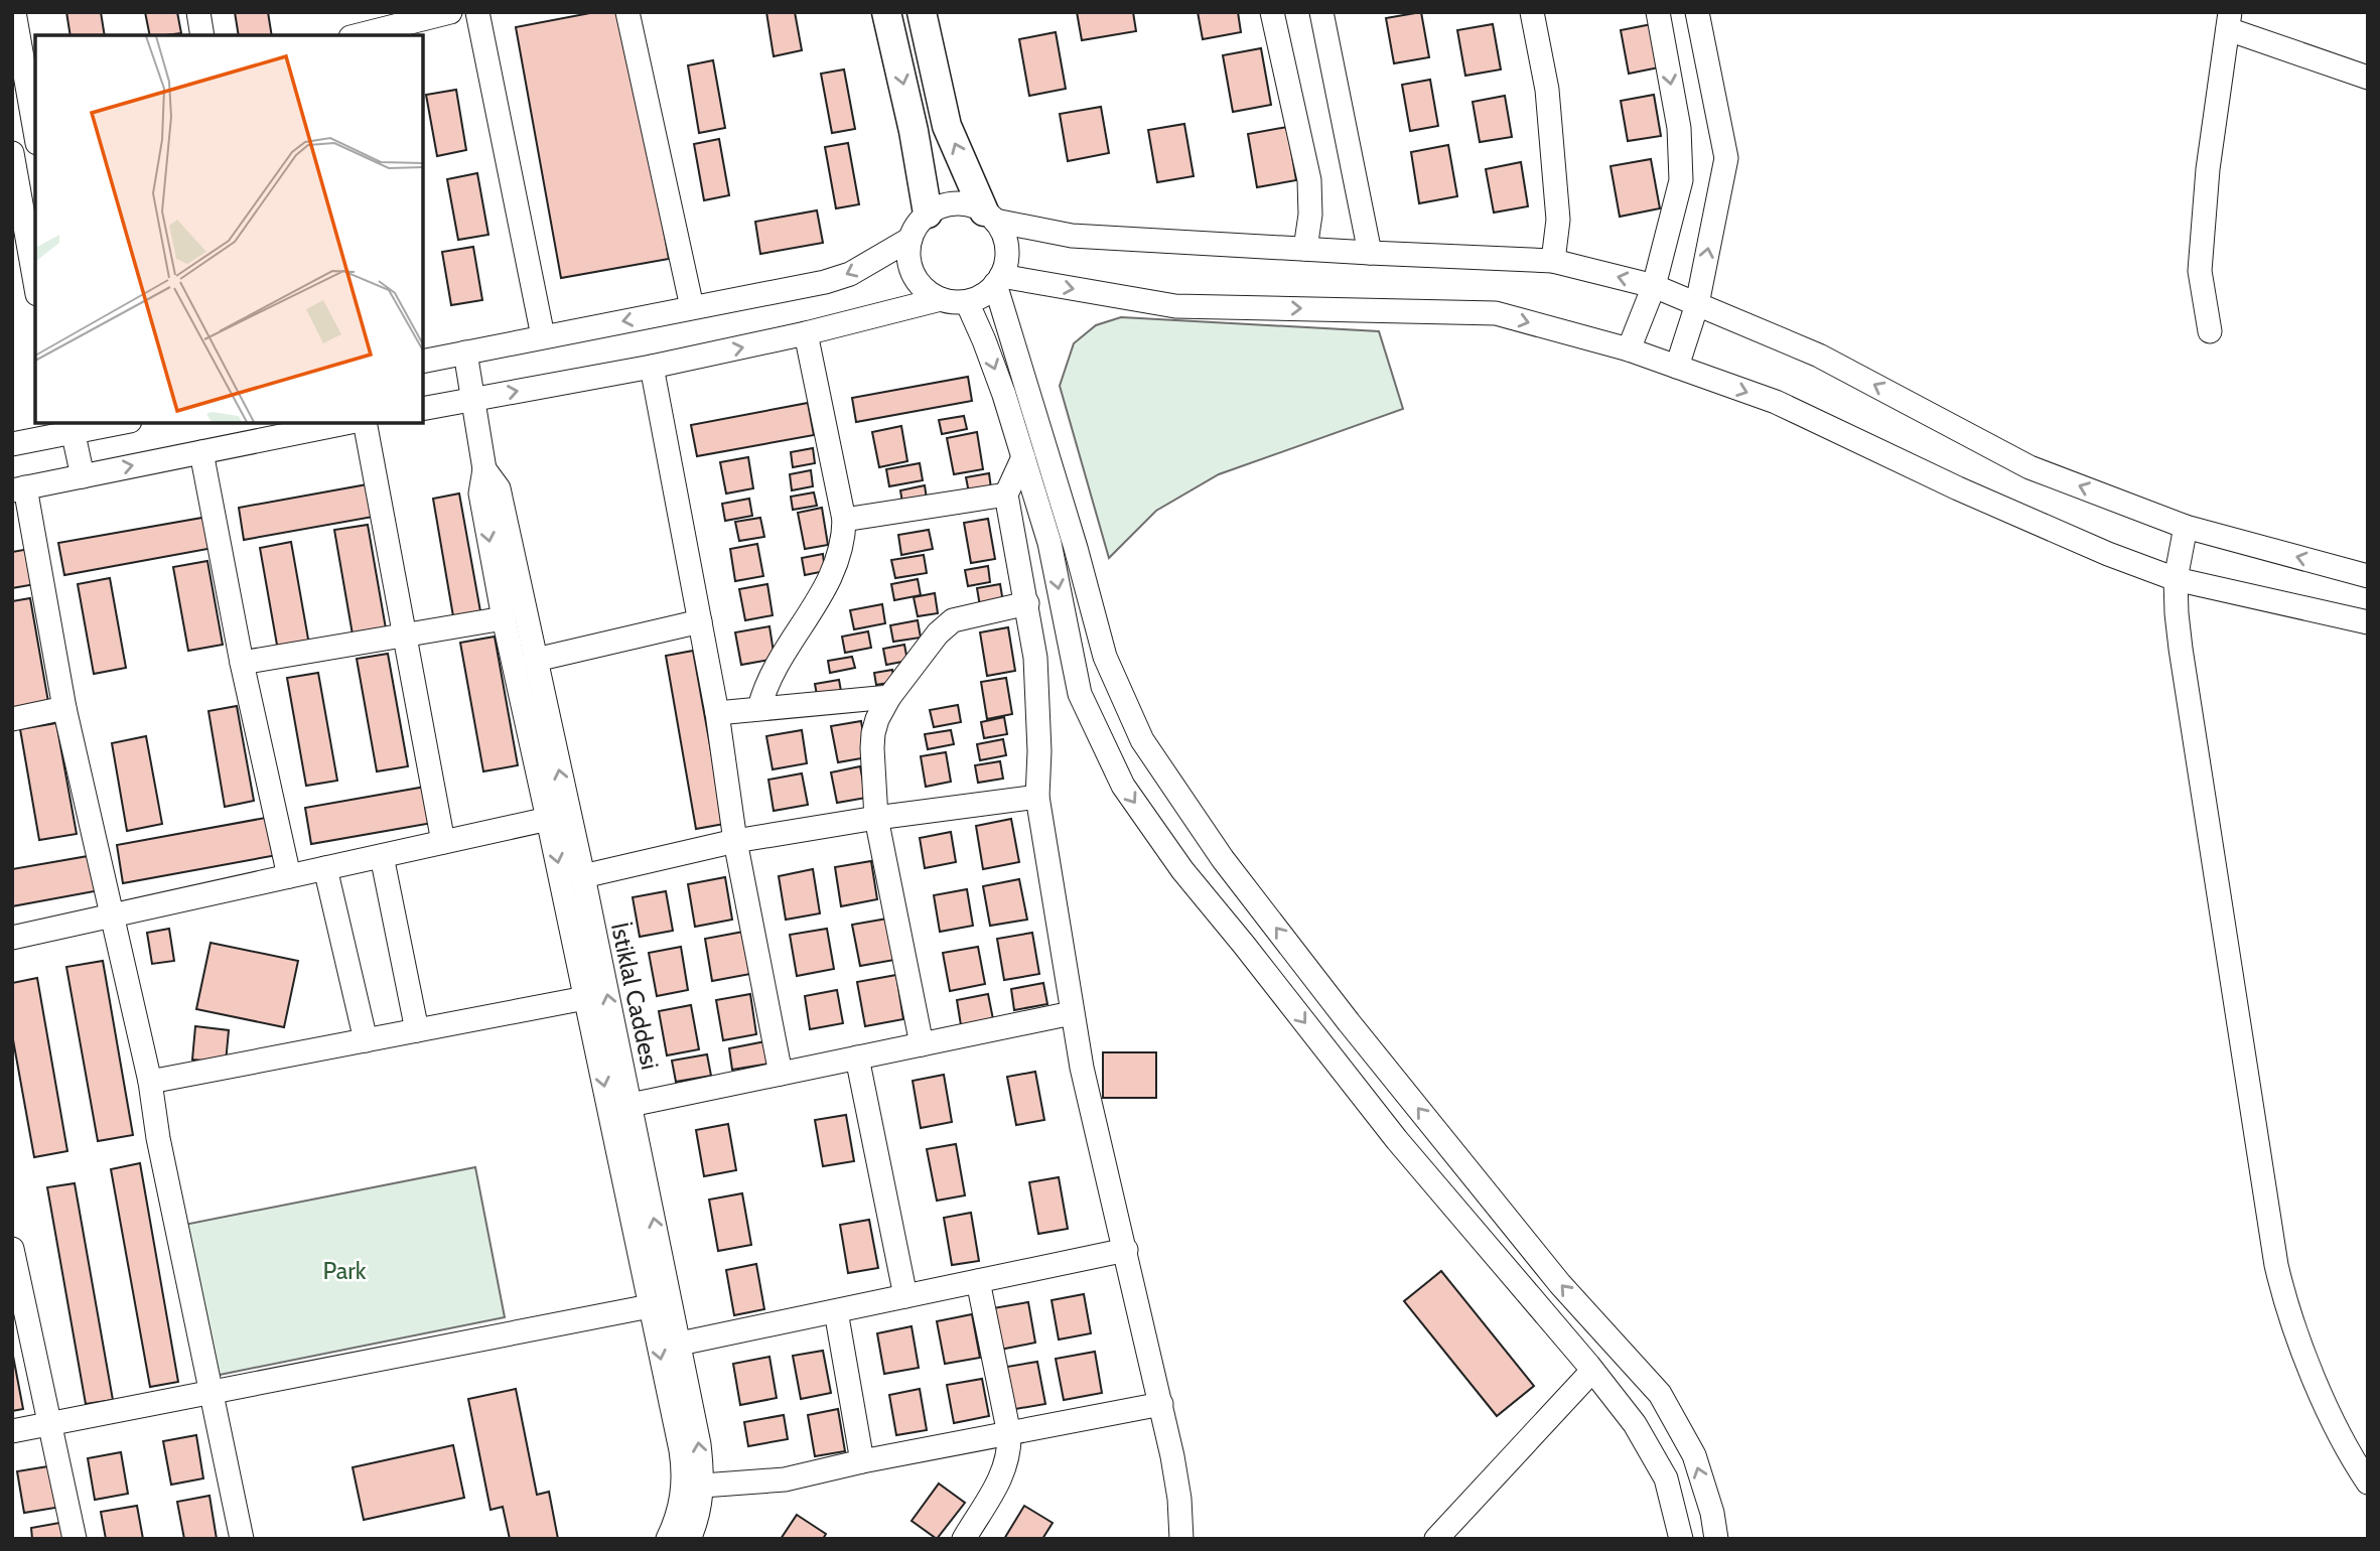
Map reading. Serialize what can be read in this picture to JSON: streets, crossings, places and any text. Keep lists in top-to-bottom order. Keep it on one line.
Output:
{"streets":{"street":["İstiklal Caddesi"]},"parks":["Park"]}
